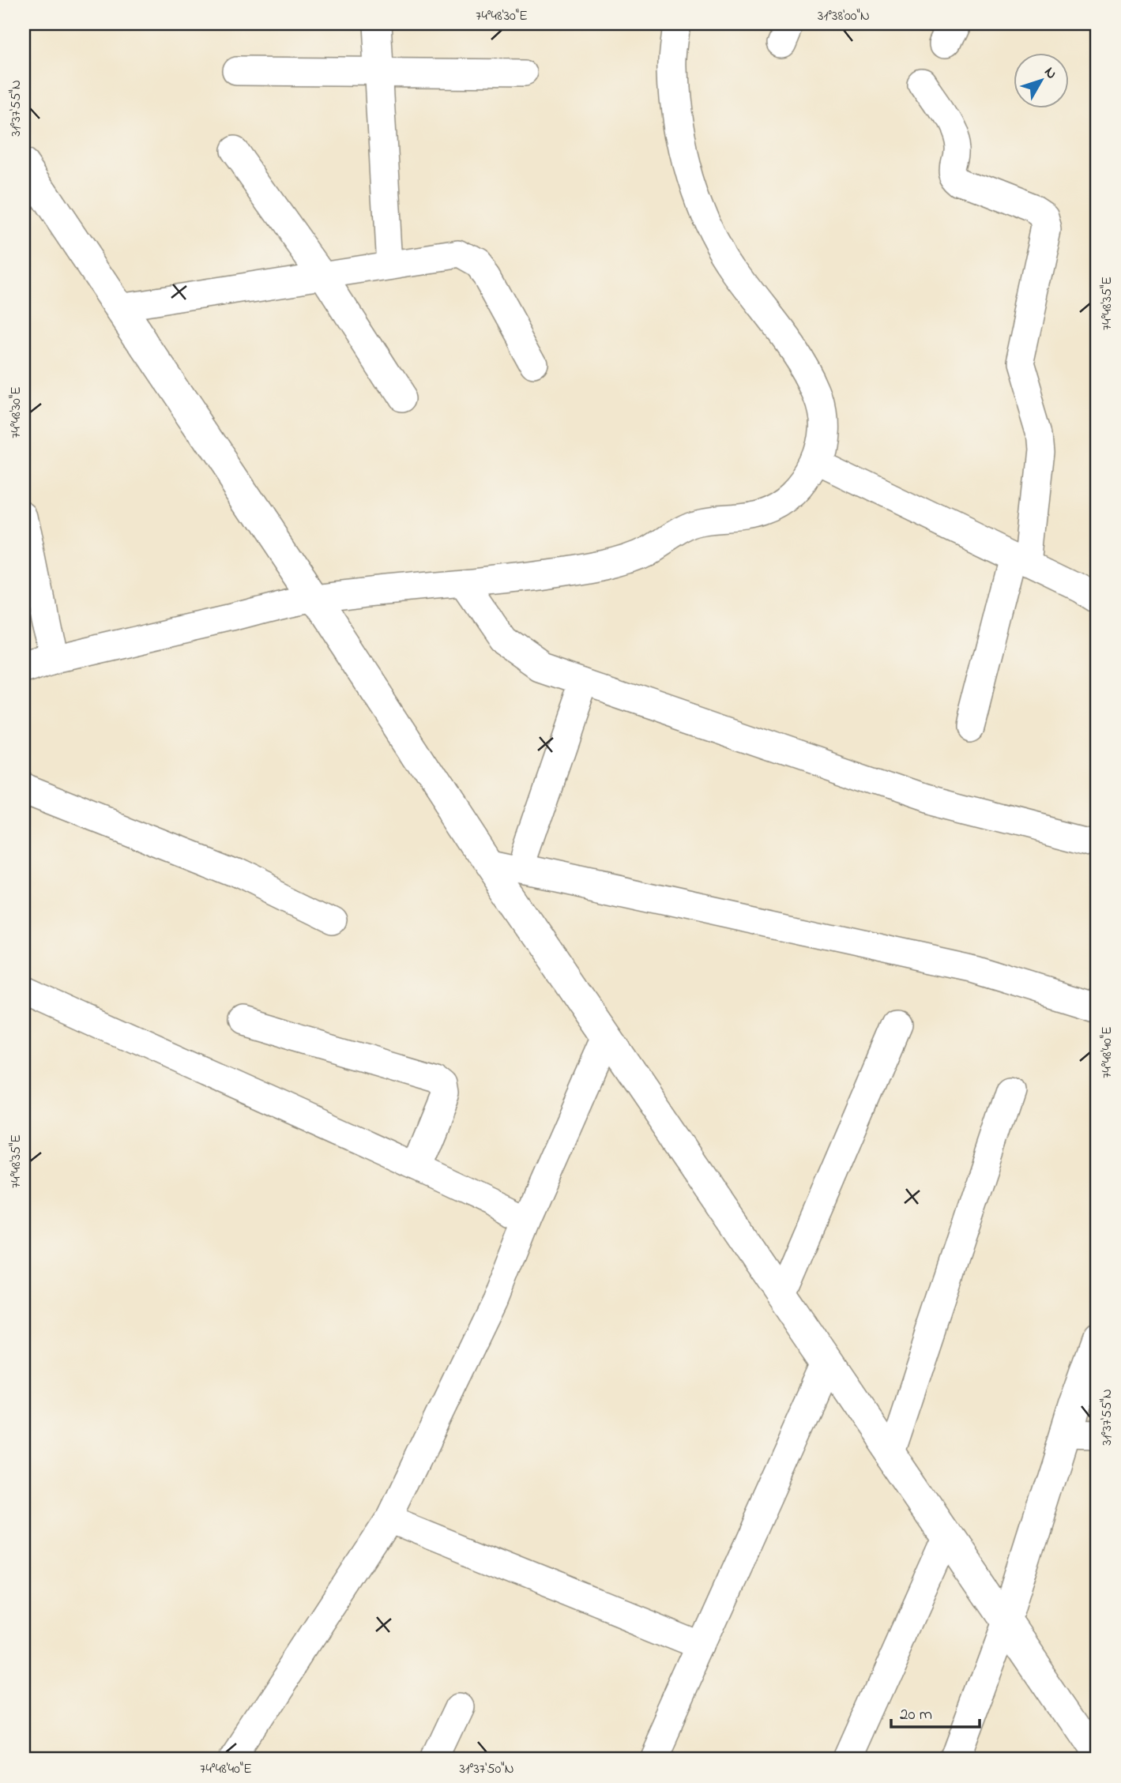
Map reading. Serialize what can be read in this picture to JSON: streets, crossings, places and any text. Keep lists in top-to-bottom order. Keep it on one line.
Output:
{"scale_bar":"20 m","north":"top right","coordinates":["74°48'30\"E","31°38'00\"N","31°37'55\"N","74°48'35\"E","74°48'40\"E","31°37'50\"N"]}
